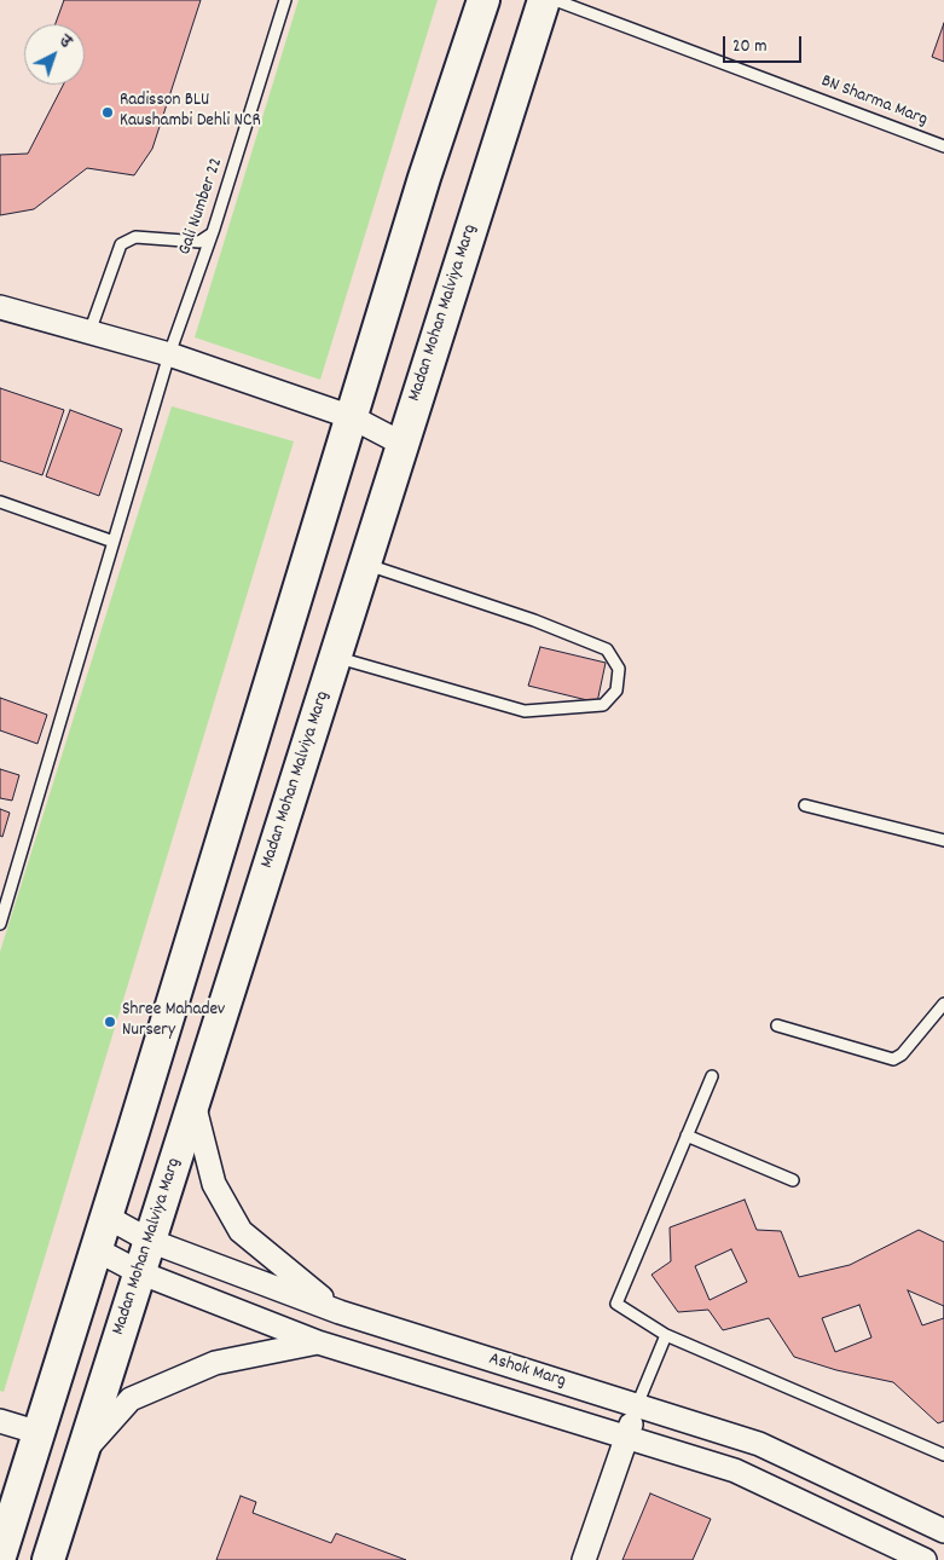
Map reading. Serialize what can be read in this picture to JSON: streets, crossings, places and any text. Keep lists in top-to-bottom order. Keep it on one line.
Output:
{"streets":{"main road":["Madan Mohan Malviya Marg"],"street":["Ashok Marg"],"lane":["BN Sharma Marg","Gali Number 22"]},"crossings":[["Madan Mohan Malviya Marg","Ashok Marg"]],"places":["Radisson BLU Kaushambi Dehli NCR","Shree Mahadev Nursery"],"scale_bar":"20 m","north":"top right"}
